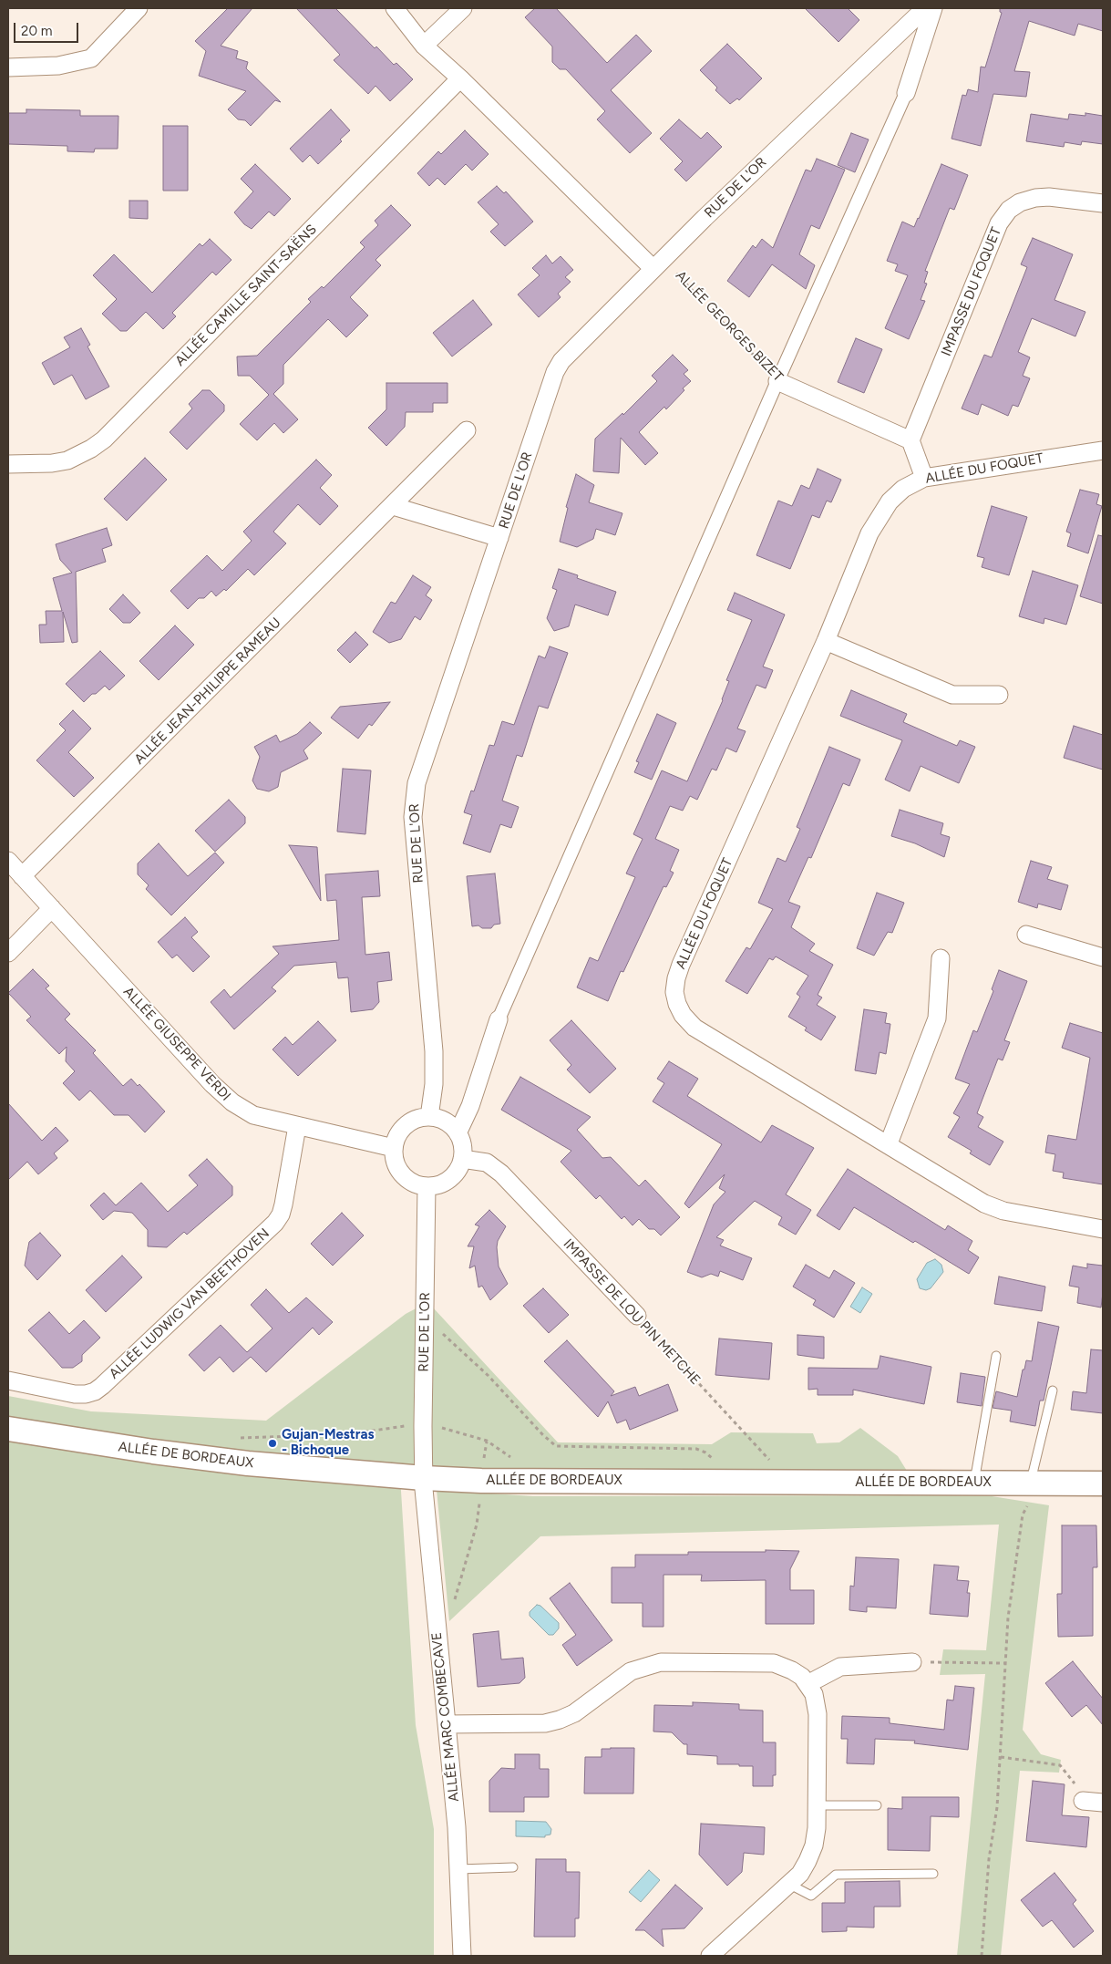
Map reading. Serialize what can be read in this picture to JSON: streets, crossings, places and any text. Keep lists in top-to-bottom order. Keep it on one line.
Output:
{"streets":{"main road":["ALLÉE DE BORDEAUX"],"street":["RUE DE L'OR","IMPASSE DU FOQUET","ALLÉE CAMILLE SAINT-SAËNS","ALLÉE GEORGES BIZET","ALLÉE DU FOQUET","ALLÉE JEAN-PHILIPPE RAMEAU","ALLÉE GIUSEPPE VERDI","ALLÉE LUDWIG VAN BEETHOVEN","IMPASSE DE LOU PIN METCHE","ALLÉE MARC COMBECAVE"]},"crossings":[["RUE DE L'OR","ALLÉE GEORGES BIZET"],["RUE DE L'OR","ALLÉE GIUSEPPE VERDI"],["RUE DE L'OR","IMPASSE DE LOU PIN METCHE"],["RUE DE L'OR","ALLÉE DE BORDEAUX"],["RUE DE L'OR","ALLÉE MARC COMBECAVE"],["IMPASSE DU FOQUET","ALLÉE GEORGES BIZET"],["ALLÉE JEAN-PHILIPPE RAMEAU","ALLÉE GIUSEPPE VERDI"],["ALLÉE GIUSEPPE VERDI","ALLÉE LUDWIG VAN BEETHOVEN"],["ALLÉE GIUSEPPE VERDI","IMPASSE DE LOU PIN METCHE"],["IMPASSE DE LOU PIN METCHE","ALLÉE DE BORDEAUX"],["ALLÉE DE BORDEAUX","ALLÉE MARC COMBECAVE"]],"places":["Gujan-Mestras - Bichoque"],"scale_bar":"20 m"}
